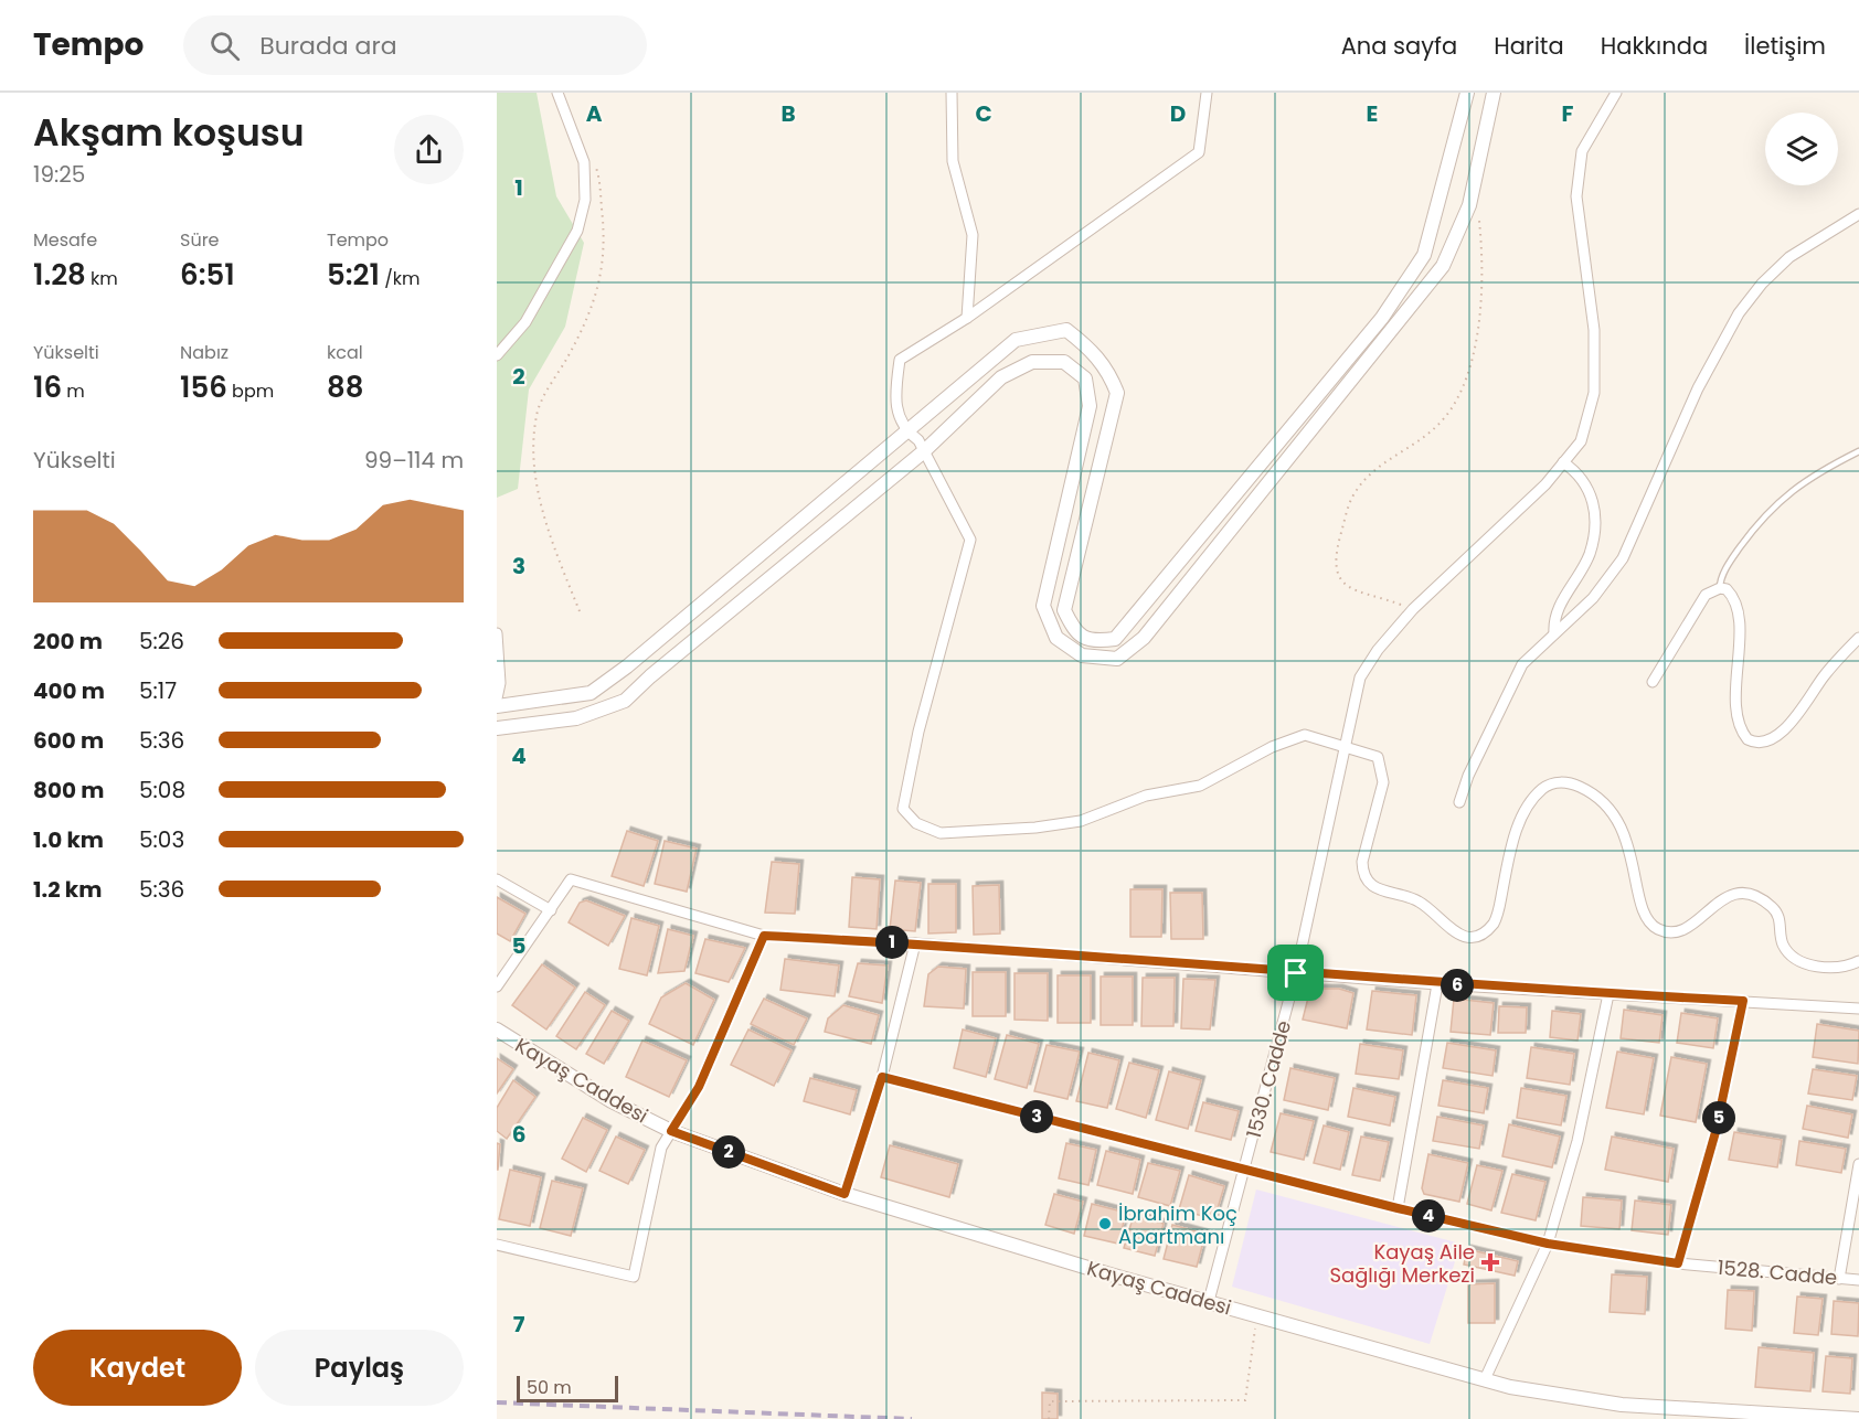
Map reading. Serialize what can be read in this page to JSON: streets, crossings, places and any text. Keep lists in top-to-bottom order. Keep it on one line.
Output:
{"streets":{"street":["1530. Cadde","Kayaş Caddesi","1528. Cadde"]},"crossings":[["1530. Cadde","Kayaş Caddesi"],["1530. Cadde","1528. Cadde"]],"places":{"other":["İbrahim Koç Apartmanı"],"health":["Kayaş Aile Sağlığı Merkezi"]},"scale_bar":"50 m","page":{"header":"Tempo","search":"Burada ara","nav":["Ana sayfa","Harita","Hakkında","İletişim"],"heading":["Akşam koşusu","19:25"],"stats":[["Mesafe","1.28 km"],["Süre","6:51"],["Tempo","5:21 /km"],["Yükselti","16 m"],["Nabız","156 bpm"],["kcal","88"]],"chart":["Yükselti","99–114 m"],"list":[{"name":"200 m","note":"5:26"},{"name":"400 m","note":"5:17"},{"name":"600 m","note":"5:36"},{"name":"800 m","note":"5:08"},{"name":"1.0 km","note":"5:03"},{"name":"1.2 km","note":"5:36"}],"pins":["1","6","3","5","2","4"],"buttons":["Kaydet","Paylaş"],"scale":"50 m"},"grid":{"columns":["A","B","C","D","E","F"],"rows":["1","2","3","4","5","6","7"]}}
